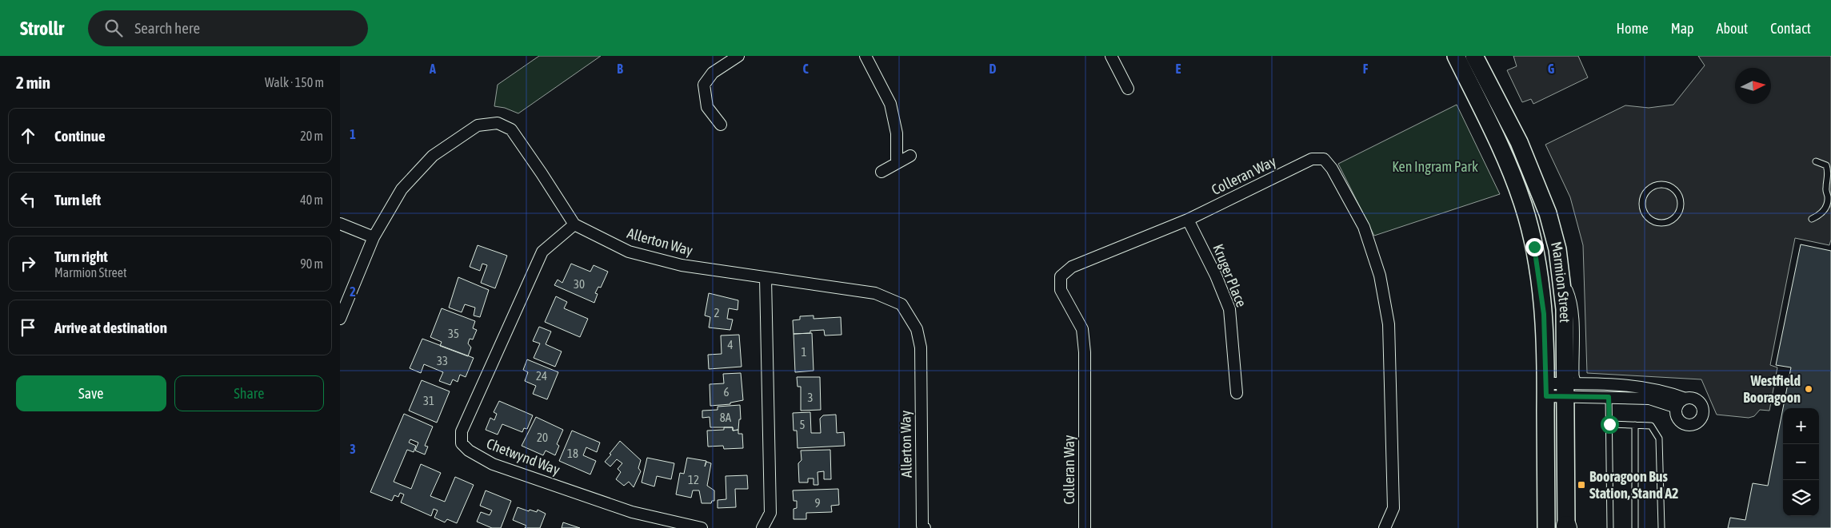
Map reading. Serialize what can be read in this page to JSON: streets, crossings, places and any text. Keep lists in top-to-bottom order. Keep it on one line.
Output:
{"streets":{"main road":["Marmion Street"],"street":["Colleran Way","Allerton Way","Kruger Place","Chetwynd Way"]},"crossings":[["Colleran Way","Kruger Place"],["Allerton Way","Chetwynd Way"]],"parks":["Ken Ingram Park"],"places":{"other":["Westfield Booragoon"],"transit":["Booragoon Bus Station, Stand A2"]},"house_numbers":["30","2","35","4","1","33","24","6","3","31","8A","5","20","18","12","9"],"north":"right","page":{"header":"Strollr","search":"Search here","nav":["Home","Map","About","Contact"],"heading":["2 min","Walk · 150 m"],"list":[["Continue","20 m"],["Turn left","40 m"],["Turn right","Marmion Street","90 m"],"Arrive at destination"],"buttons":["Save","Share"],"map_buttons":["+","−"]},"grid":{"columns":["A","B","C","D","E","F","G"],"rows":["1","2","3"]}}
